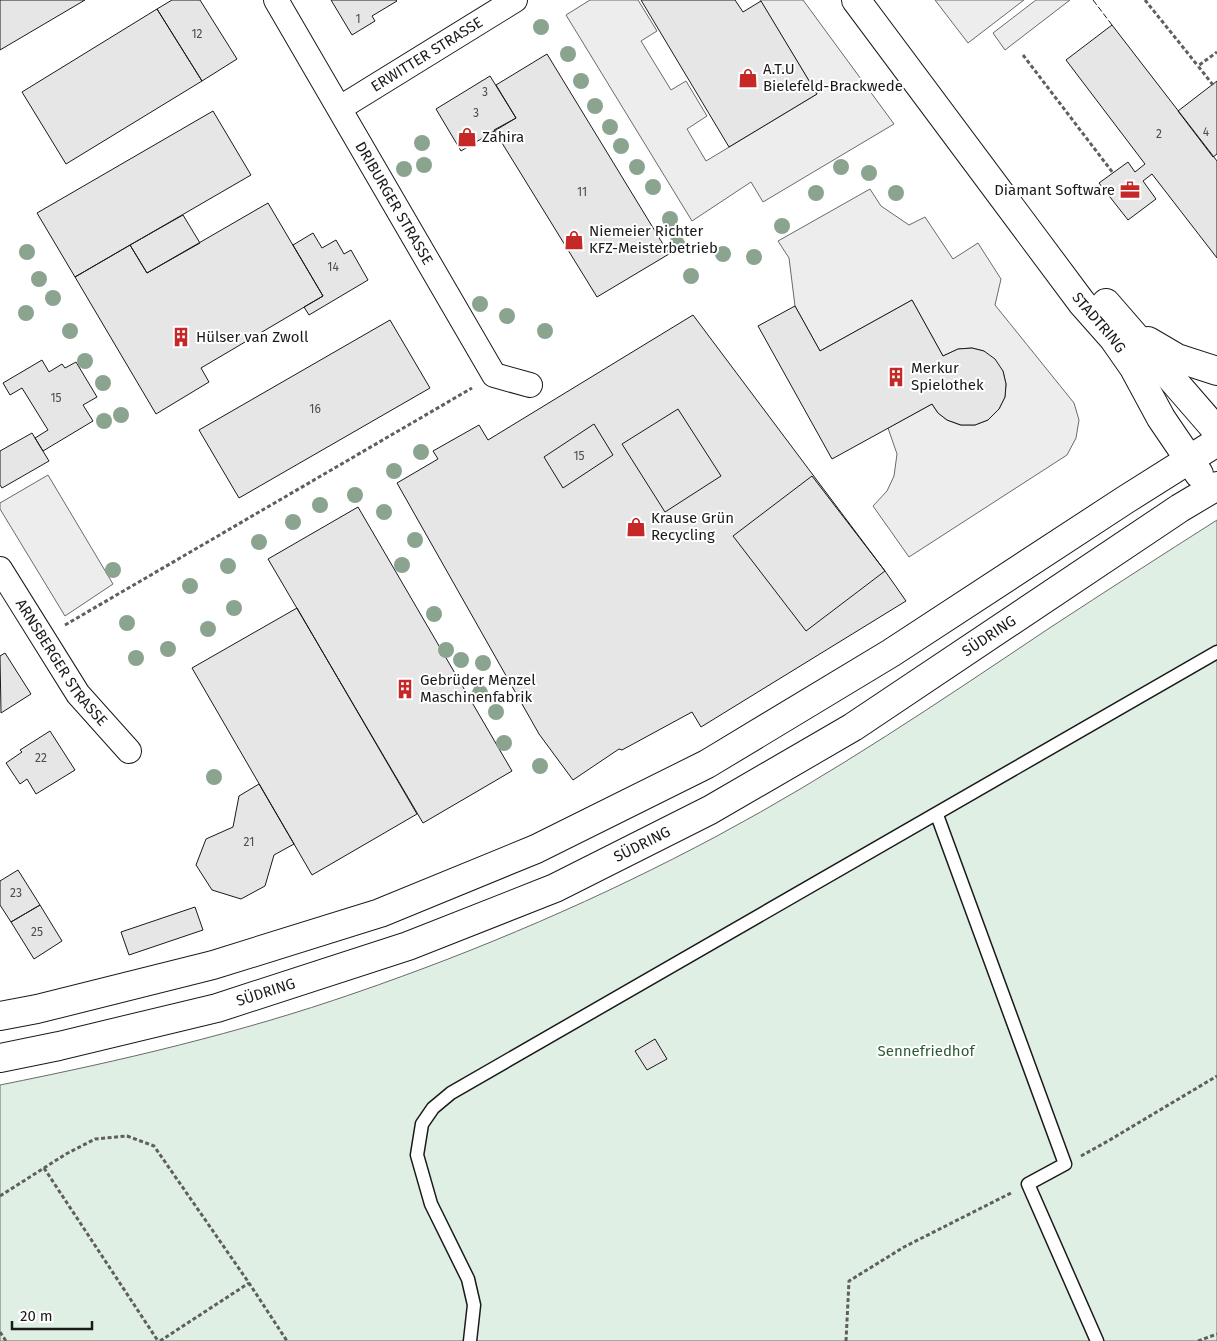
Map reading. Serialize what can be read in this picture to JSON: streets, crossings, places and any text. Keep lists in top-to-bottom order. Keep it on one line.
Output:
{"streets":{"main road":["STADTRING","SÜDRING"],"street":["ERWITTER STRASSE","DRIBURGER STRASSE","ARNSBERGER STRASSE"]},"crossings":[["ERWITTER STRASSE","DRIBURGER STRASSE"],["STADTRING","SÜDRING"]],"parks":["Sennefriedhof"],"places":{"shop":["A.T.U Bielefeld-Brackwede","Zahira","Niemeier Richter KFZ-Meisterbetrieb","Krause Grün Recycling"],"office":["Diamant Software"],"building":["Hülser van Zwoll","Merkur Spielothek","Gebrüder Menzel Maschinenfabrik"]},"house_numbers":["1","12","3","3","4","2","11","14","15","16","15","22","21","23","25"],"scale_bar":"20 m"}
